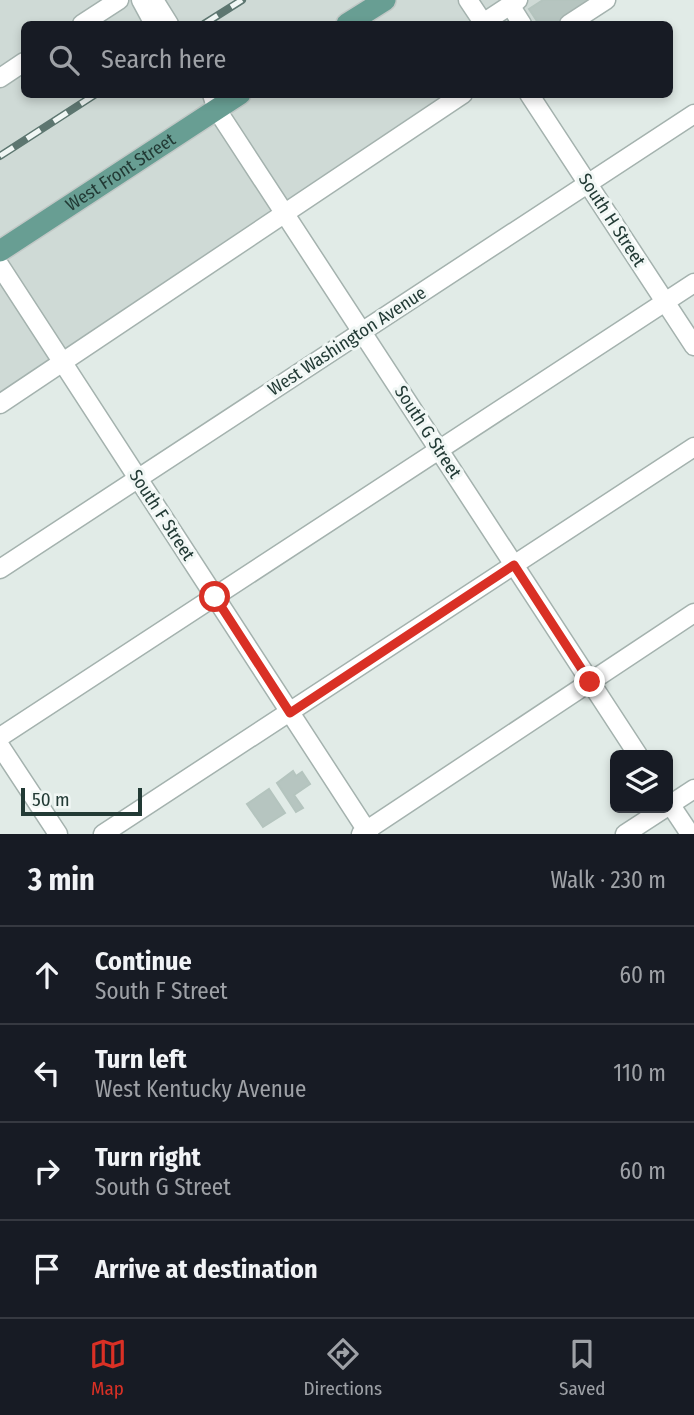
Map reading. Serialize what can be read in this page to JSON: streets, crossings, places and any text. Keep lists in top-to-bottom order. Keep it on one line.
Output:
{"streets":{"main road":["West Front Street"],"street":["South H Street","West Washington Avenue","South G Street","South F Street"]},"crossings":[["West Front Street","South G Street"],["South H Street","West Washington Avenue"],["West Washington Avenue","South G Street"],["West Washington Avenue","South F Street"]],"scale_bar":"50 m","page":{"search":"Search here","scale":"50 m","heading":["3 min","Walk · 230 m"],"list":[["Continue","South F Street","60 m"],["Turn left","West Kentucky Avenue","110 m"],["Turn right","South G Street","60 m"],"Arrive at destination"],"nav":["Map","Directions","Saved"]}}
